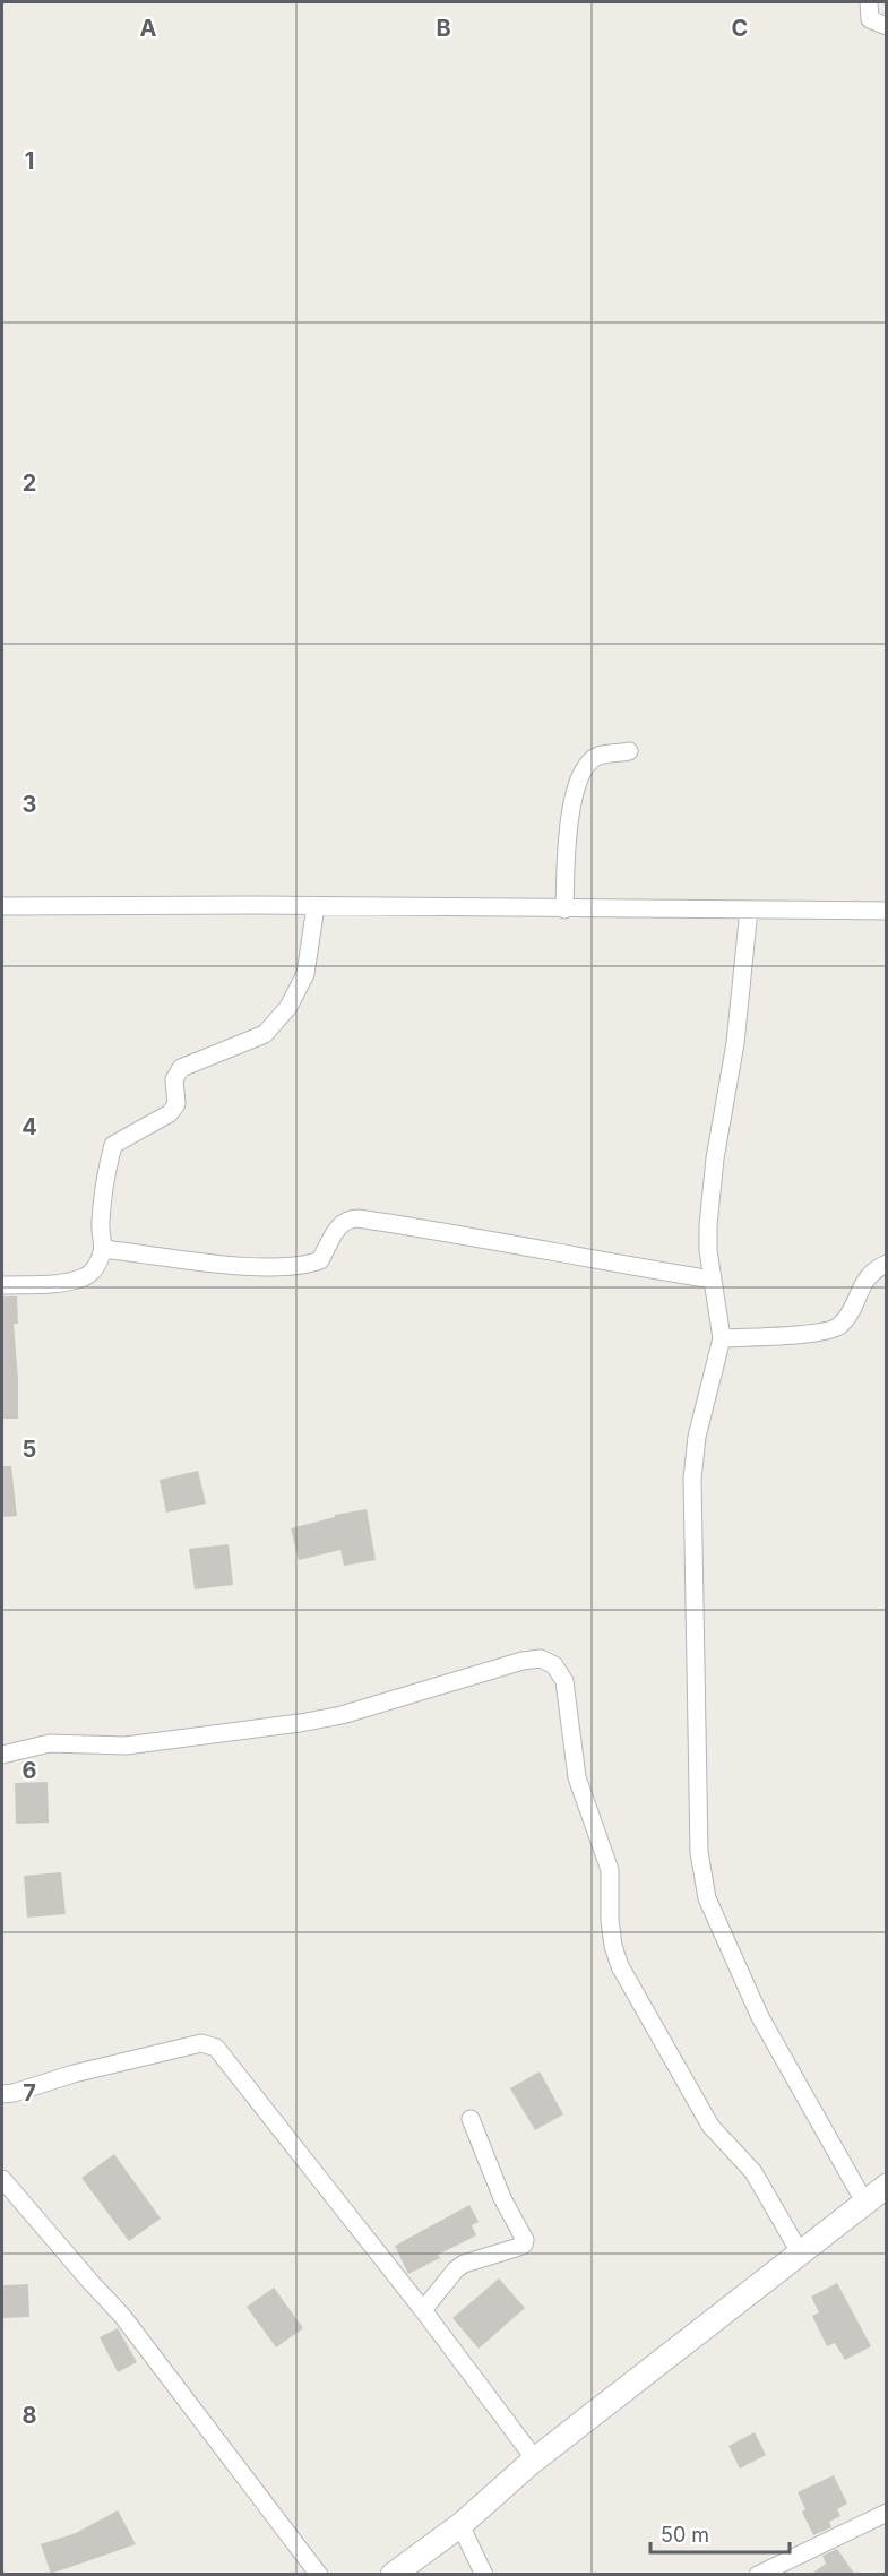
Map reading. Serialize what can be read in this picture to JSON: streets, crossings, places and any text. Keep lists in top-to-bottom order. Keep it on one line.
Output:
{"scale_bar":"50 m","grid":{"columns":["A","B","C"],"rows":["1","2","3","4","5","6","7","8"]}}
